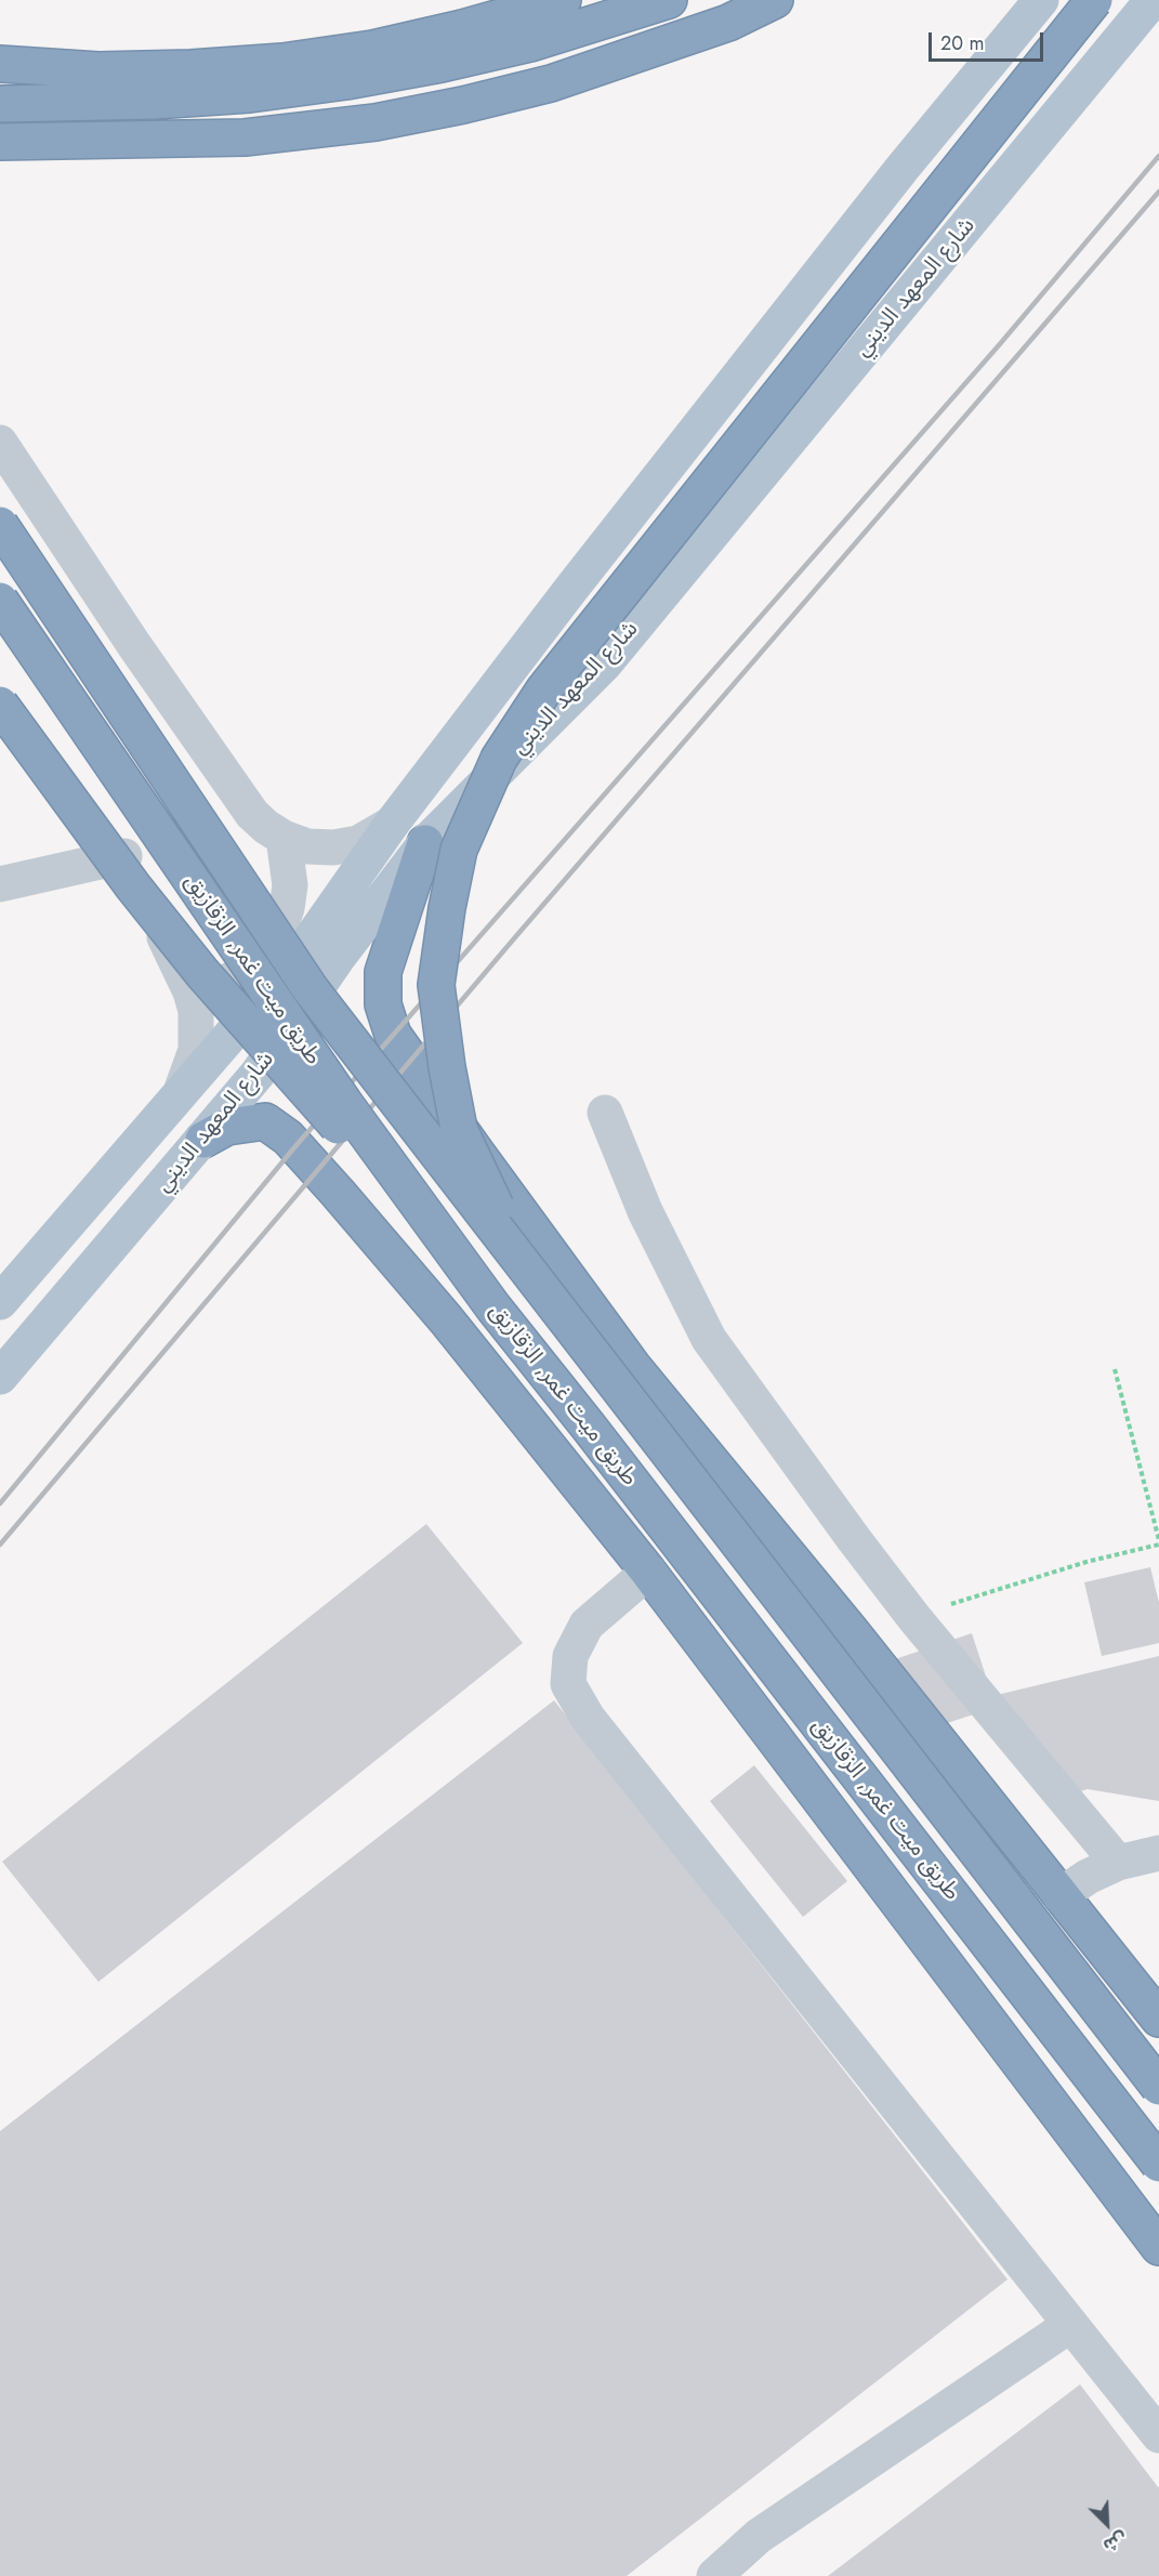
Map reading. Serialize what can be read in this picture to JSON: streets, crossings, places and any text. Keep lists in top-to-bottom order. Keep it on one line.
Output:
{"streets":{"highway":["طريق ميت غمر, الزقازيق"],"main road":["شارع المعهد الديني"]},"crossings":[["شارع المعهد الديني","طريق ميت غمر, الزقازيق"]],"scale_bar":"20 m","north":"bottom right"}
